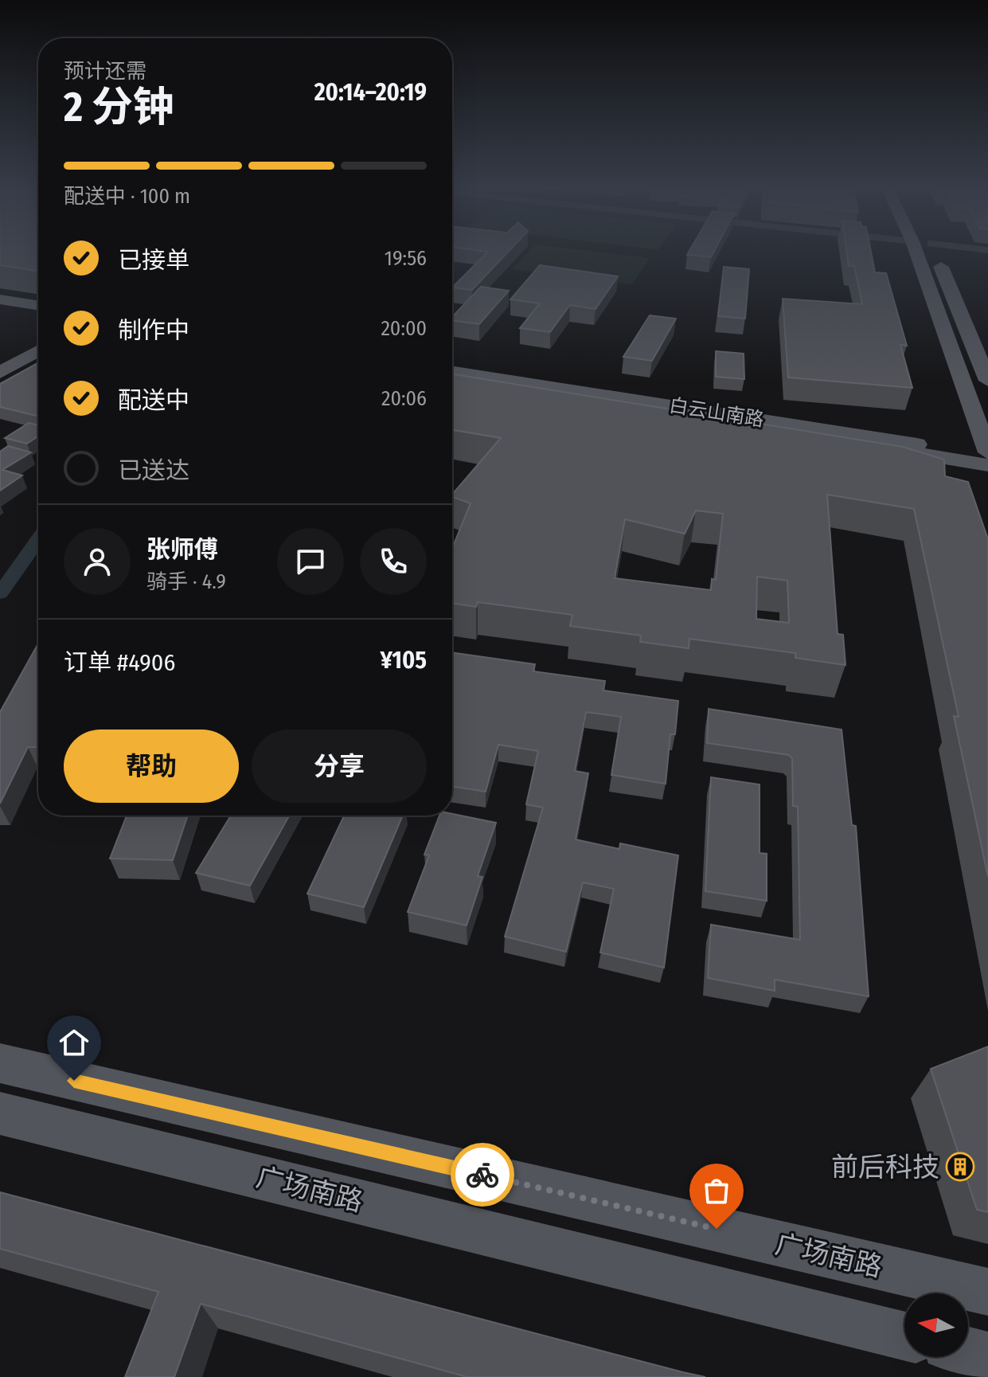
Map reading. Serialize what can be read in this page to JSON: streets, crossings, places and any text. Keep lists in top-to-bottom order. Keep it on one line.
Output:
{"streets":{"main road":["白云山南路","广场南路"]},"places":{"building":["前后科技"]},"north":"left","page":{"heading":["2 分钟","预计还需","20:14–20:19"],"panel":["张师傅","骑手 · 4.9","订单 #4906","¥105"],"bar":"配送中 · 100 m","list":[["已接单","19:56"],["制作中","20:00"],["配送中","20:06"],"已送达"],"buttons":["帮助","分享"]}}
